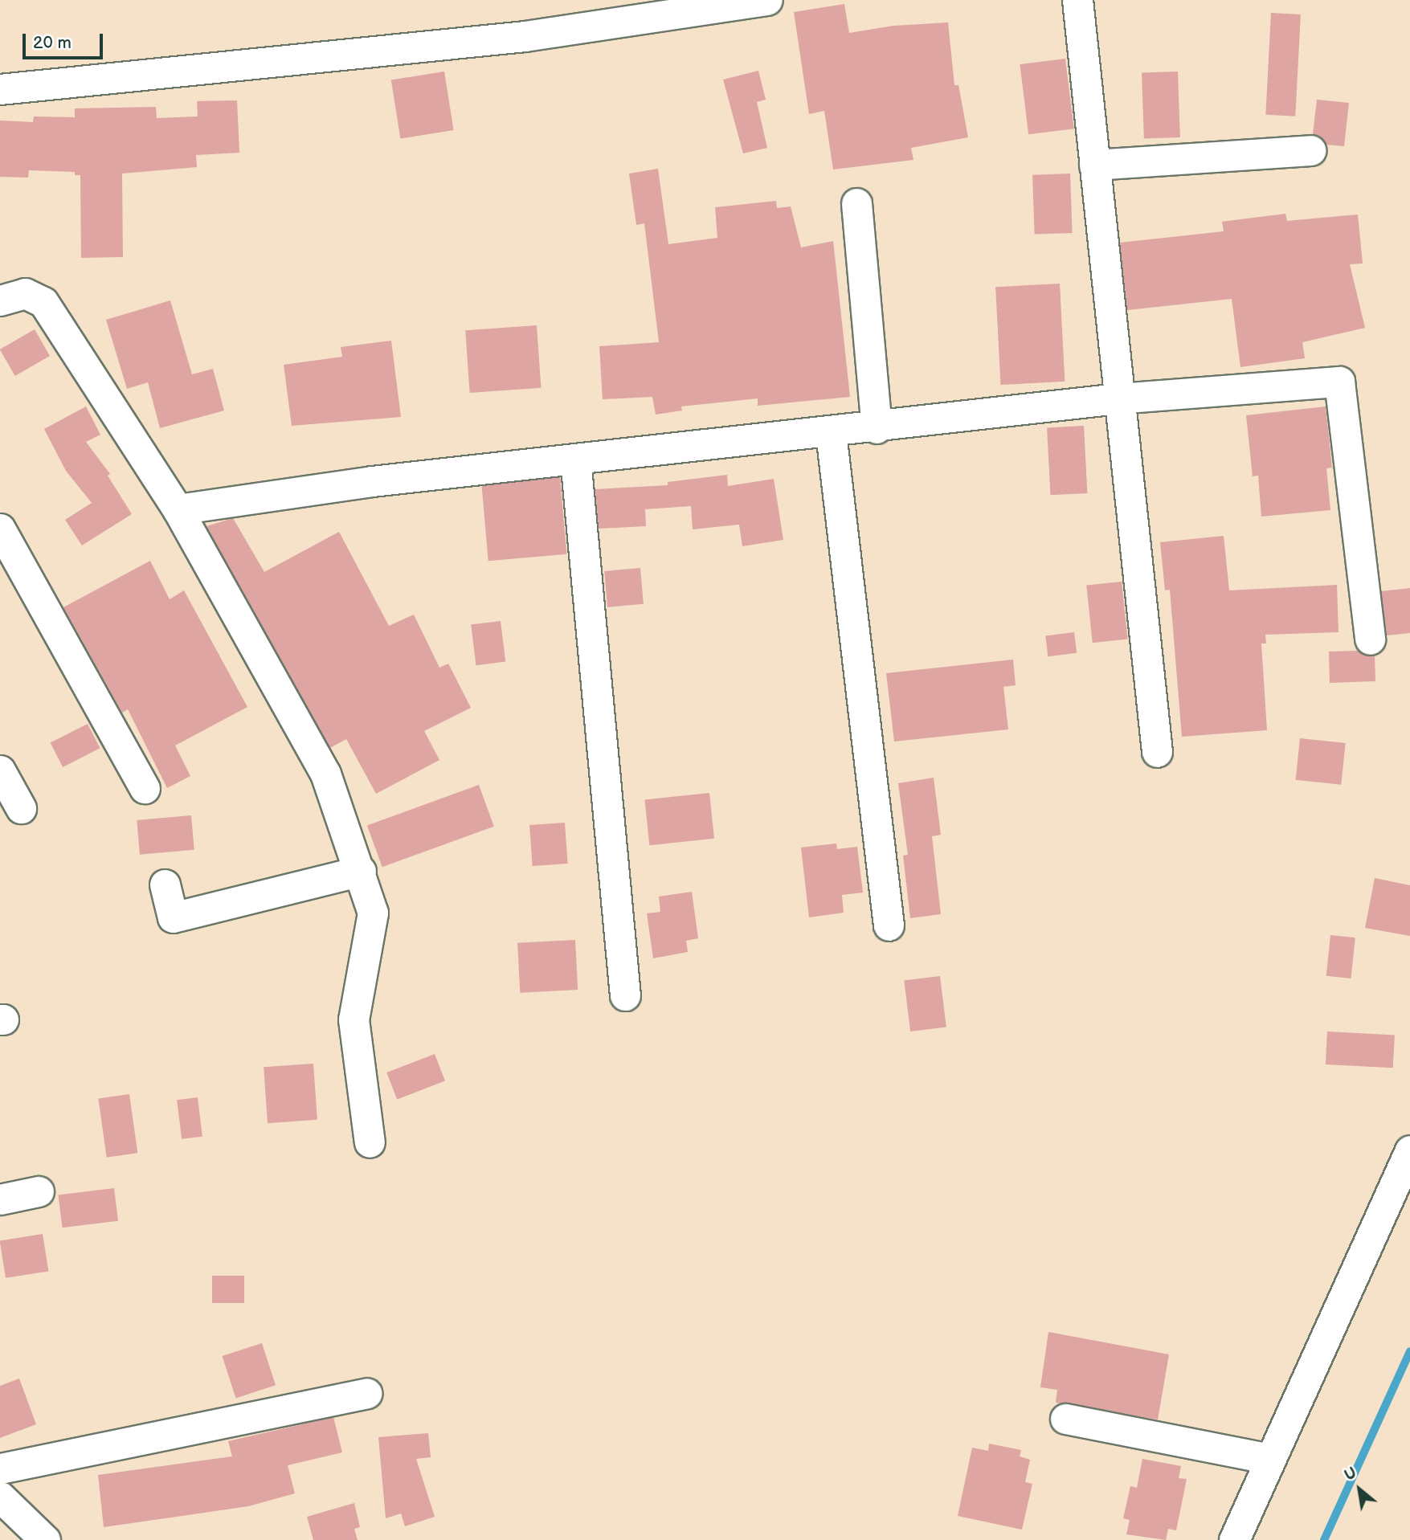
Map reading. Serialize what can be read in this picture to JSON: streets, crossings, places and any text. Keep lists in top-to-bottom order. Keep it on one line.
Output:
{"scale_bar":"20 m","north":"top left"}
